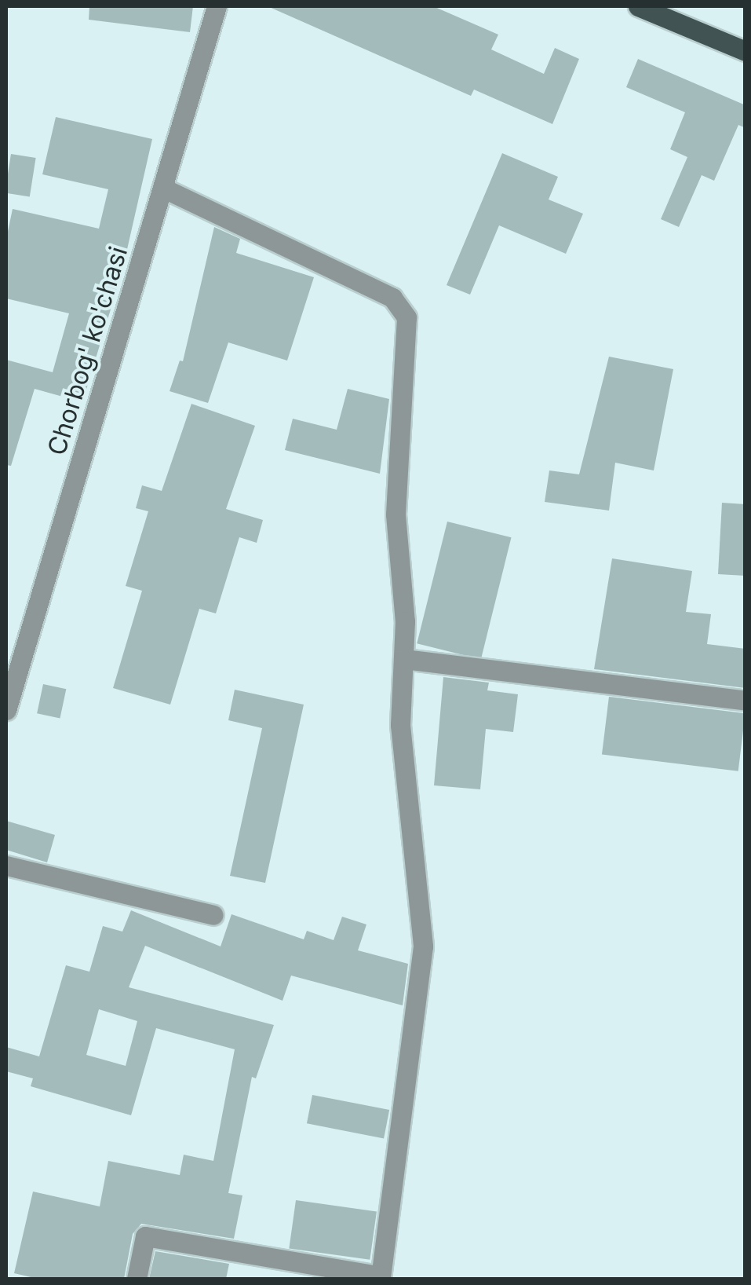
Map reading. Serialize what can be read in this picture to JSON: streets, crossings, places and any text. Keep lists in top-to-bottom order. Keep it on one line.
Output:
{"streets":{"street":["Сhorbog' ko'chasi"]}}
